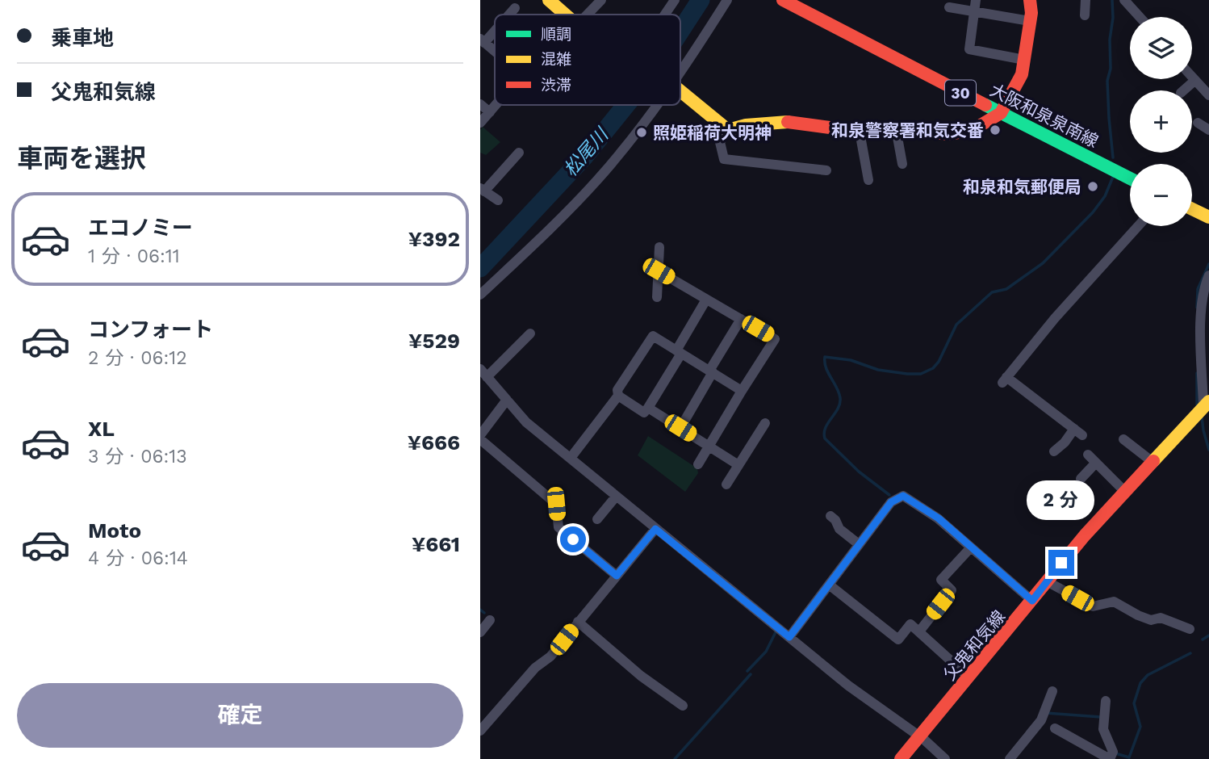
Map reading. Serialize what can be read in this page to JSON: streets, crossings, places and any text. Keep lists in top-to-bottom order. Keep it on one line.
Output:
{"streets":{"main road":["30","大阪和泉泉南線","父鬼和気線"]},"water":["松尾川"],"places":["和泉警察署和気交番","照姫稲荷大明神","和泉和気郵便局"],"legend":["順調","混雑","渋滞"],"page":{"banner":["乗車地","父鬼和気線"],"map_buttons":["+","−"],"heading":"車両を選択","list":[{"name":"エコノミー","note":"1 分 · 06:11","value":"¥392"},{"name":"コンフォート","note":"2 分 · 06:12","value":"¥529"},{"name":"XL","note":"3 分 · 06:13","value":"¥666"},{"name":"Moto","note":"4 分 · 06:14","value":"¥661"}],"bubble":"2 分","buttons":"確定"}}
